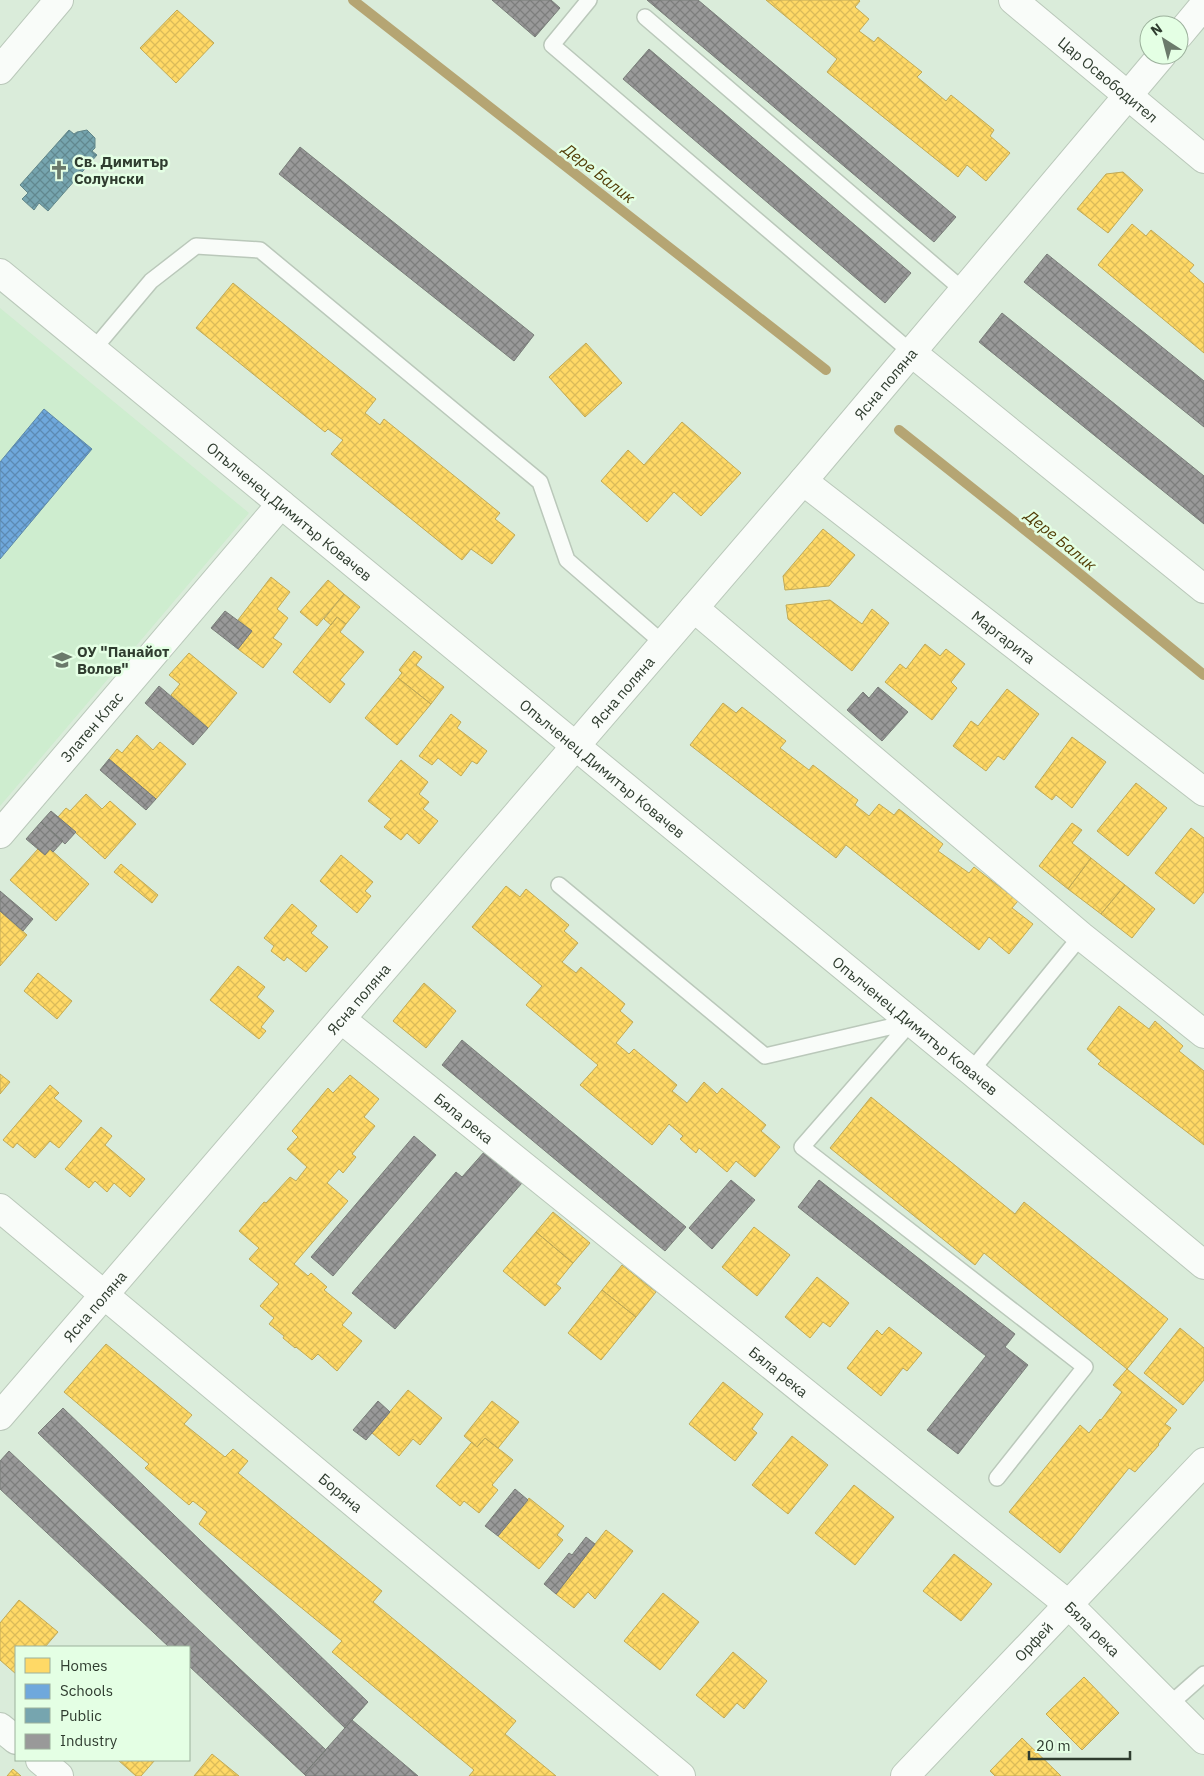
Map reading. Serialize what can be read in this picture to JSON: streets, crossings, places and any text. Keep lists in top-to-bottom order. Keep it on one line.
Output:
{"streets":{"street":["Цар Освободител","Ясна поляна","Опълченец Димитър Ковачев","Маргарита","Златен Клас","Бяла река","Боряна","Орфей"]},"crossings":[["Цар Освободител","Ясна поляна"],["Ясна поляна","Опълченец Димитър Ковачев"],["Ясна поляна","Маргарита"],["Ясна поляна","Бяла река"],["Ясна поляна","Боряна"],["Опълченец Димитър Ковачев","Златен Клас"],["Бяла река","Орфей"]],"water":["Дере Балик"],"places":{"church":["Св. Димитър Солунски"],"school or university":["ОУ \"Панайот Волов\""]},"legend":["Homes","Schools","Public","Industry"],"scale_bar":"20 m","north":"top left"}
